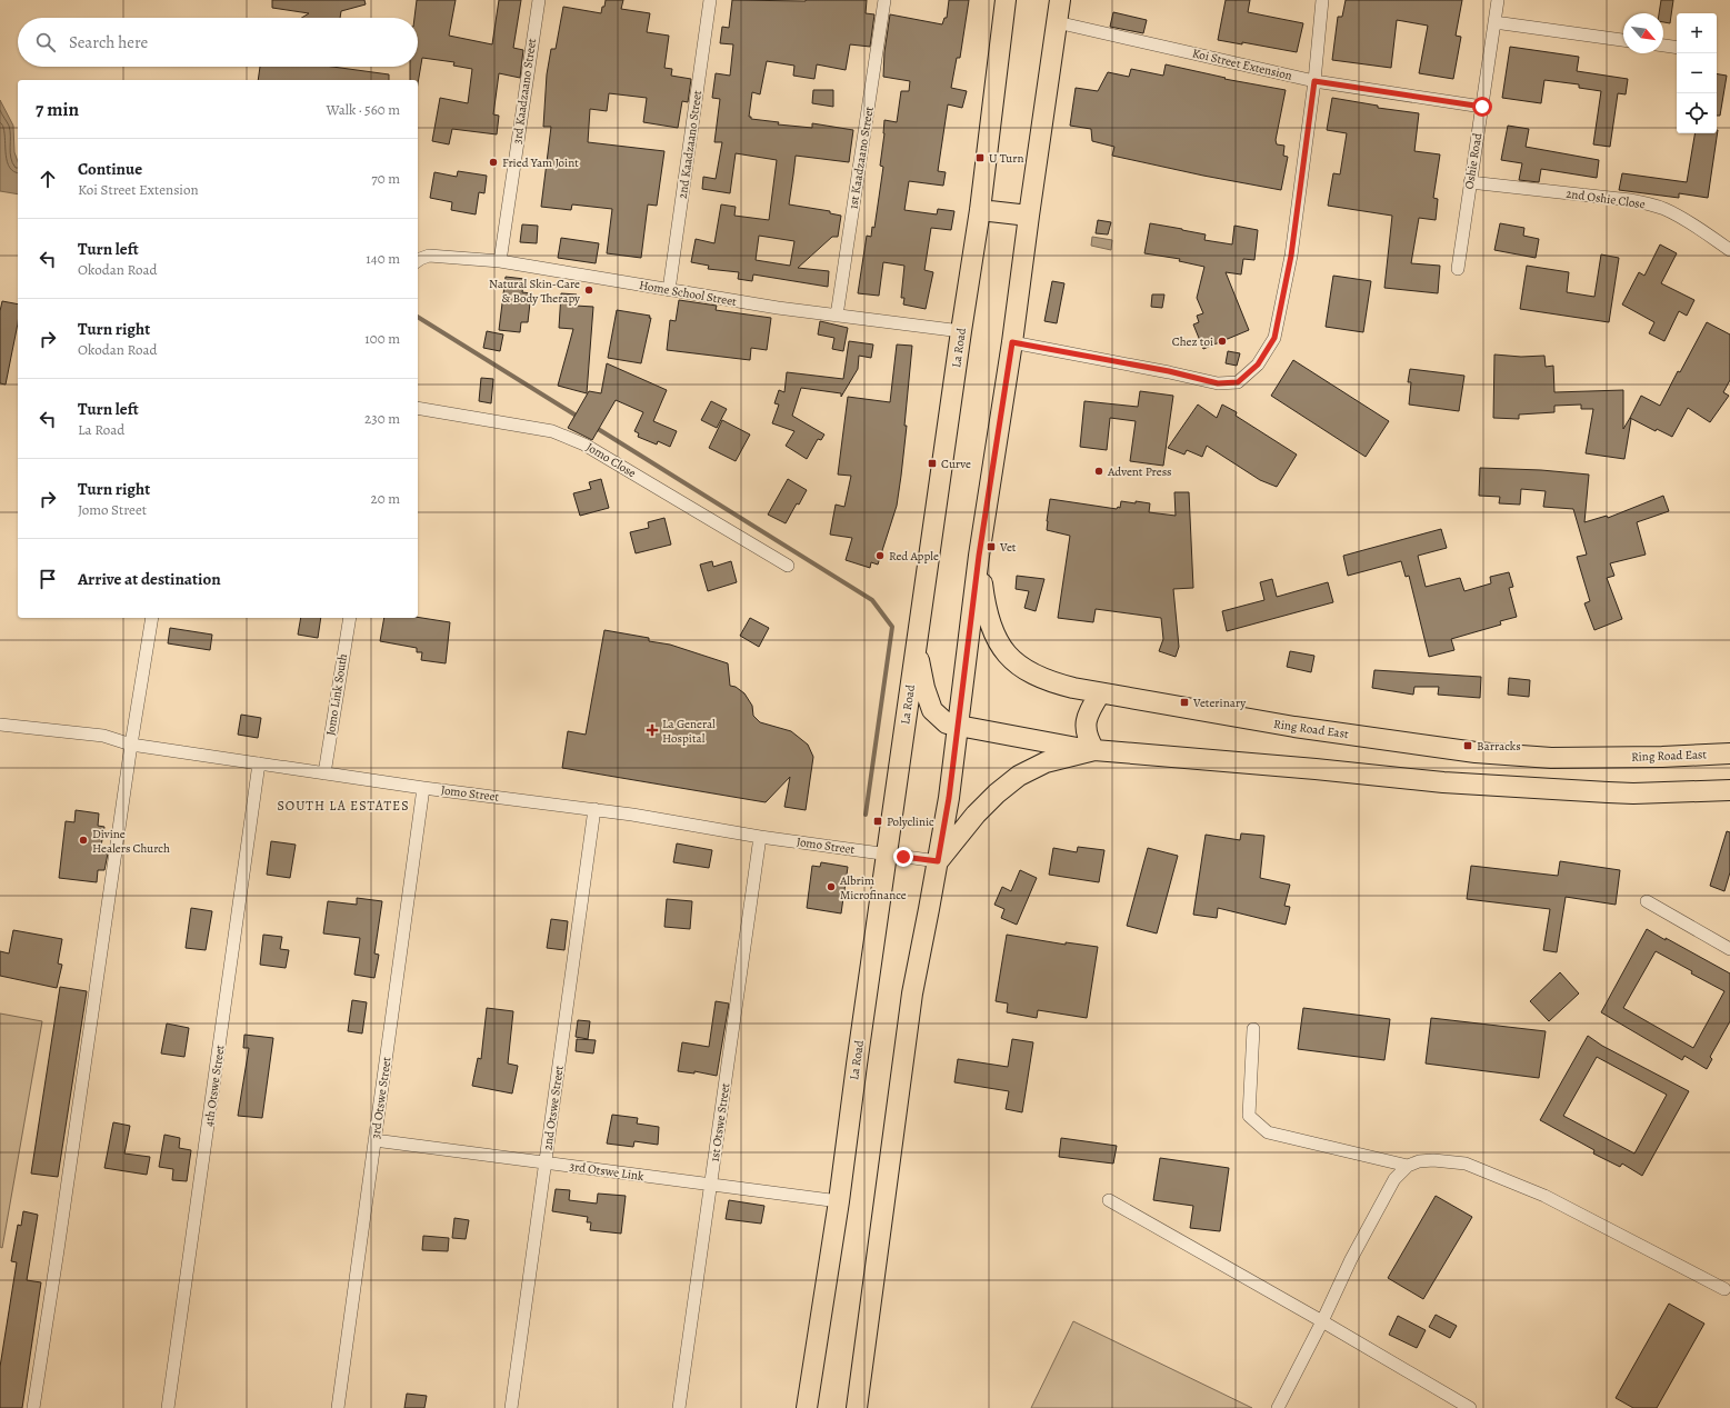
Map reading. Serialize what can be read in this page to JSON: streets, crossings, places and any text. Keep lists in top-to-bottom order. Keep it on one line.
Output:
{"streets":{"main road":["La Road","Ring Road East"],"street":["Koi Street Extension","3rd Kaadzaano Street","2nd Kaadzaano Street","1st Kaadzaano Street","Oshie Road","2nd Oshie Close","Home School Street","Jomo Close","Jomo Link South","Jomo Street","4th Otswe Street","3rd Otswe Street","2nd Otswe Street","1st Otswe Street","3rd Otswe Link"]},"crossings":[["Koi Street Extension","Oshie Road"],["3rd Kaadzaano Street","Home School Street"],["2nd Kaadzaano Street","Home School Street"],["1st Kaadzaano Street","Home School Street"],["Oshie Road","2nd Oshie Close"],["Home School Street","La Road"],["La Road","Jomo Street"],["La Road","3rd Otswe Link"],["Jomo Link South","Jomo Street"],["Jomo Street","4th Otswe Street"],["Jomo Street","3rd Otswe Street"],["Jomo Street","2nd Otswe Street"],["Jomo Street","1st Otswe Street"],["3rd Otswe Street","3rd Otswe Link"],["2nd Otswe Street","3rd Otswe Link"],["1st Otswe Street","3rd Otswe Link"]],"districts":["SOUTH LA ESTATES"],"places":{"transit":["U Turn","Curve","Vet","Veterinary","Barracks","Polyclinic"],"other":["Fried Yam Joint","Natural Skin-Care & Body Therapy","Chez toi","Advent Press","Red Apple","Divine Healers Church","Albrim Microfinance"],"health":["La General Hospital"]},"north":"bottom right","page":{"map_buttons":["+","−"],"search":"Search here","heading":["7 min","Walk · 560 m"],"list":[["Continue","Koi Street Extension","70 m"],["Turn left","Okodan Road","140 m"],["Turn right","Okodan Road","100 m"],["Turn left","La Road","230 m"],["Turn right","Jomo Street","20 m"],"Arrive at destination"]}}
